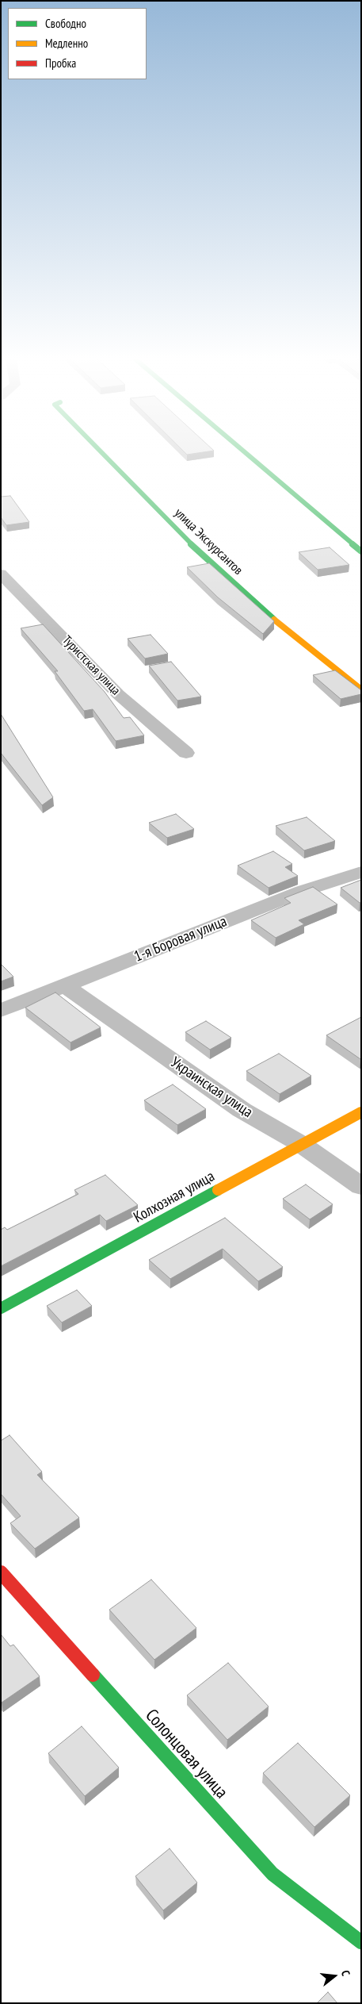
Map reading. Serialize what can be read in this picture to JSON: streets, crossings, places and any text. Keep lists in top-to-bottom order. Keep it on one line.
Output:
{"streets":{"main road":["улица Экскурсантов","Колхозная улица","Солонцовая улица"],"street":["Туристская улица","1-я Боровая улица","Украинская улица"]},"crossings":[["1-я Боровая улица","Украинская улица"],["Украинская улица","Колхозная улица"]],"legend":["Свободно","Медленно","Пробка"],"north":"right"}
